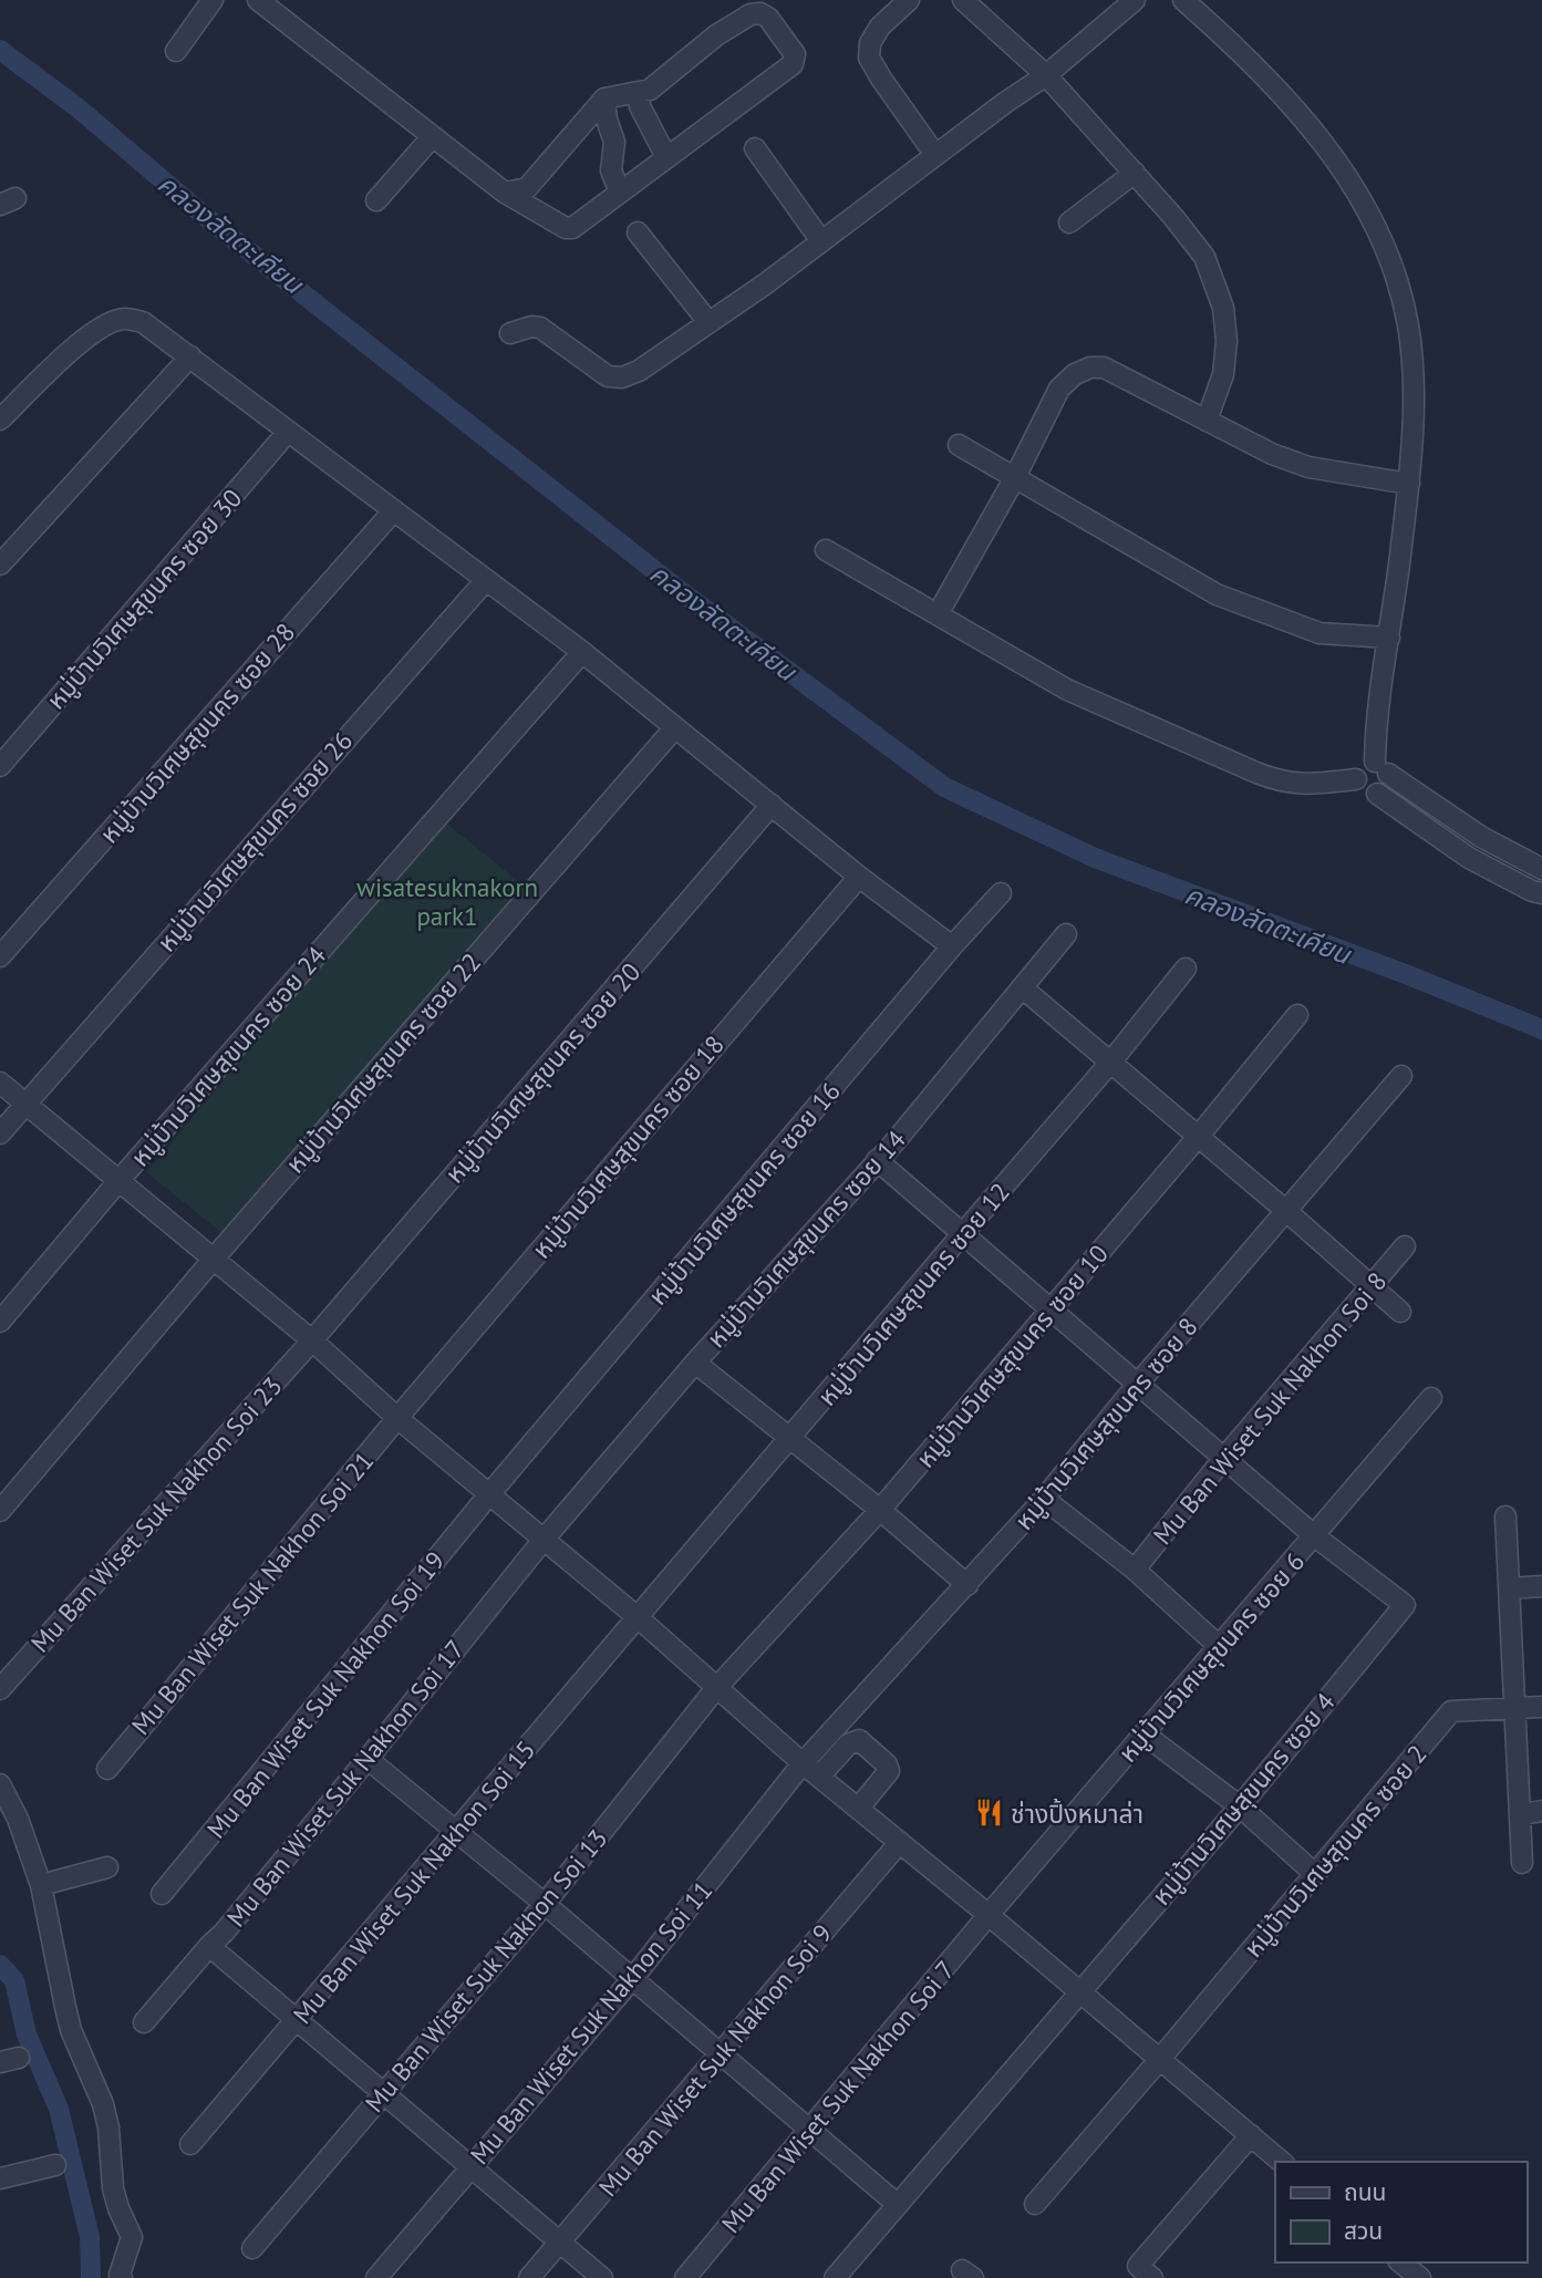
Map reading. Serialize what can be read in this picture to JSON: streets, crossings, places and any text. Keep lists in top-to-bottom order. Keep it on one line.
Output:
{"streets":{"street":["หมู่บ้านวิเศษสุขนคร ซอย 30","หมู่บ้านวิเศษสุขนคร ซอย 28","หมู่บ้านวิเศษสุขนคร ซอย 26","หมู่บ้านวิเศษสุขนคร ซอย 24","หมู่บ้านวิเศษสุขนคร ซอย 22","หมู่บ้านวิเศษสุขนคร ซอย 20","หมู่บ้านวิเศษสุขนคร ซอย 18","หมู่บ้านวิเศษสุขนคร ซอย 16","หมู่บ้านวิเศษสุขนคร ซอย 14","หมู่บ้านวิเศษสุขนคร ซอย 12","หมู่บ้านวิเศษสุขนคร ซอย 10","Mu Ban Wiset Suk Nakhon Soi 8","หมู่บ้านวิเศษสุขนคร ซอย 8","Mu Ban Wiset Suk Nakhon Soi 23","Mu Ban Wiset Suk Nakhon Soi 21","หมู่บ้านวิเศษสุขนคร ซอย 6","Mu Ban Wiset Suk Nakhon Soi 19","Mu Ban Wiset Suk Nakhon Soi 17","หมู่บ้านวิเศษสุขนคร ซอย 4","หมู่บ้านวิเศษสุขนคร ซอย 2","Mu Ban Wiset Suk Nakhon Soi 15","Mu Ban Wiset Suk Nakhon Soi 13","Mu Ban Wiset Suk Nakhon Soi 11","Mu Ban Wiset Suk Nakhon Soi 9","Mu Ban Wiset Suk Nakhon Soi 7"]},"crossings":[["หมู่บ้านวิเศษสุขนคร ซอย 20","Mu Ban Wiset Suk Nakhon Soi 23"],["หมู่บ้านวิเศษสุขนคร ซอย 18","Mu Ban Wiset Suk Nakhon Soi 21"],["หมู่บ้านวิเศษสุขนคร ซอย 16","Mu Ban Wiset Suk Nakhon Soi 19"],["หมู่บ้านวิเศษสุขนคร ซอย 14","Mu Ban Wiset Suk Nakhon Soi 17"],["หมู่บ้านวิเศษสุขนคร ซอย 12","Mu Ban Wiset Suk Nakhon Soi 15"],["หมู่บ้านวิเศษสุขนคร ซอย 10","Mu Ban Wiset Suk Nakhon Soi 13"],["หมู่บ้านวิเศษสุขนคร ซอย 8","Mu Ban Wiset Suk Nakhon Soi 11"],["หมู่บ้านวิเศษสุขนคร ซอย 6","หมู่บ้านวิเศษสุขนคร ซอย 4"],["หมู่บ้านวิเศษสุขนคร ซอย 6","Mu Ban Wiset Suk Nakhon Soi 7"]],"water":["คลองลัดตะเคียน"],"parks":["wisatesuknakorn park1"],"places":{"restaurant":["ช่างปิ้งหมาล่า"]},"legend":["ถนน","สวน"]}
